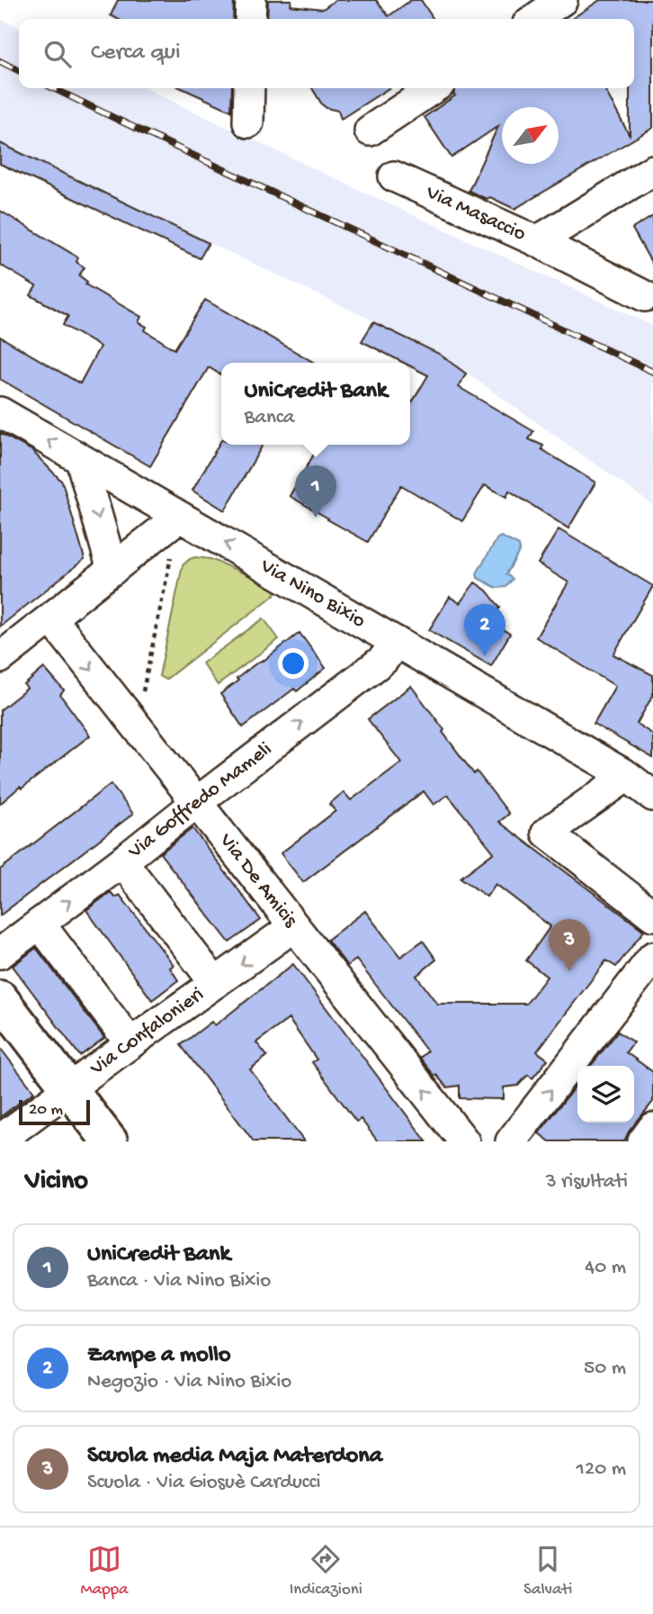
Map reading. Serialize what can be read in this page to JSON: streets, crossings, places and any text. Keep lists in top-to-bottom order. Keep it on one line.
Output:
{"streets":{"street":["Via Masaccio","Via Nino Bixio","Via Goffredo Mameli","Via De Amicis","Via Confalonieri"]},"crossings":[["Via Nino Bixio","Via Goffredo Mameli"],["Via Goffredo Mameli","Via De Amicis"],["Via De Amicis","Via Confalonieri"]],"one_way":["Via Nino Bixio"],"scale_bar":"20 m","north":"top right","page":{"search":"Cerca qui","popup":["UniCredit Bank","Banca"],"pins":["1","2","3"],"scale":"20 m","heading":["Vicino","3 risultati"],"list":[{"mark":"1","name":"UniCredit Bank","note":"Banca · Via Nino Bixio","value":"40 m"},{"mark":"2","name":"Zampe a mollo","note":"Negozio · Via Nino Bixio","value":"50 m"},{"mark":"3","name":"Scuola media Maja Materdona","note":"Scuola · Via Giosuè Carducci","value":"120 m"}],"nav":["Mappa","Indicazioni","Salvati"]}}
